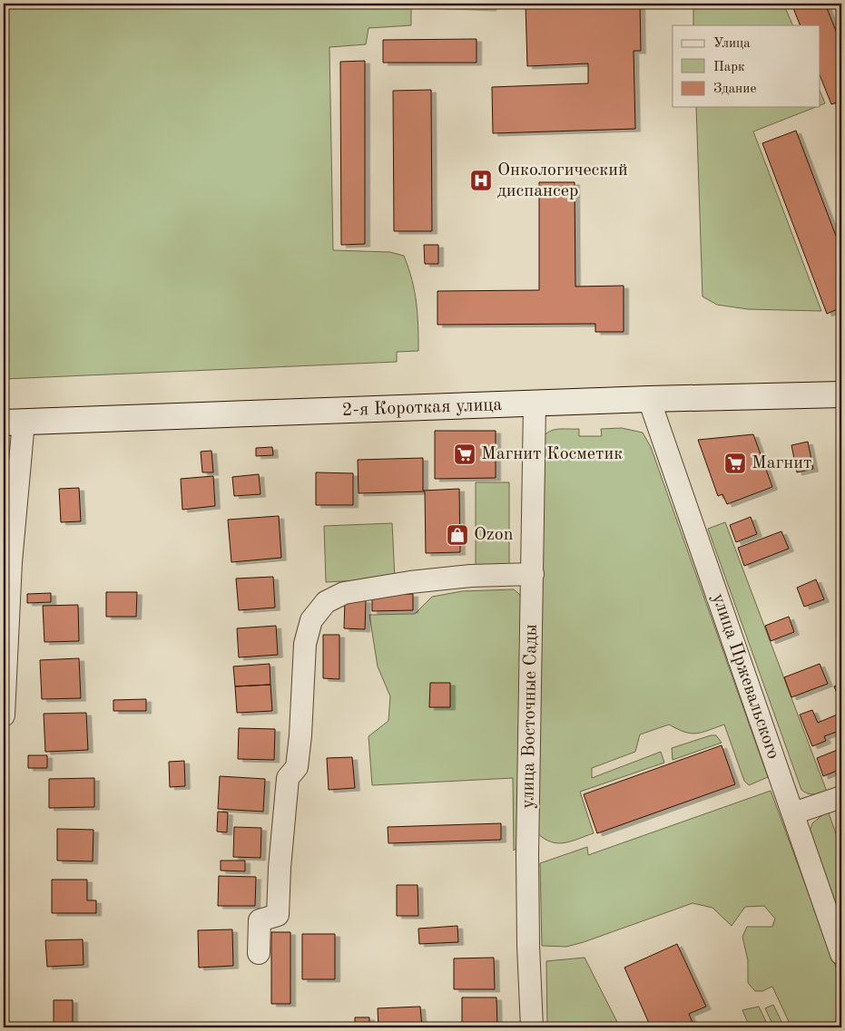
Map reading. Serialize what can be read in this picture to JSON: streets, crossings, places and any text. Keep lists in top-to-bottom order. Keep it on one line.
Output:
{"streets":{"street":["2-я Короткая улица","улица Пржевальского","улица Восточные Сады"]},"crossings":[["2-я Короткая улица","улица Пржевальского"],["2-я Короткая улица","улица Восточные Сады"]],"places":{"hospital":["Онкологический диспансер"],"supermarket":["Магнит Косметик","Магнит"],"shop":["Ozon"]},"legend":["Улица","Парк","Здание"]}
